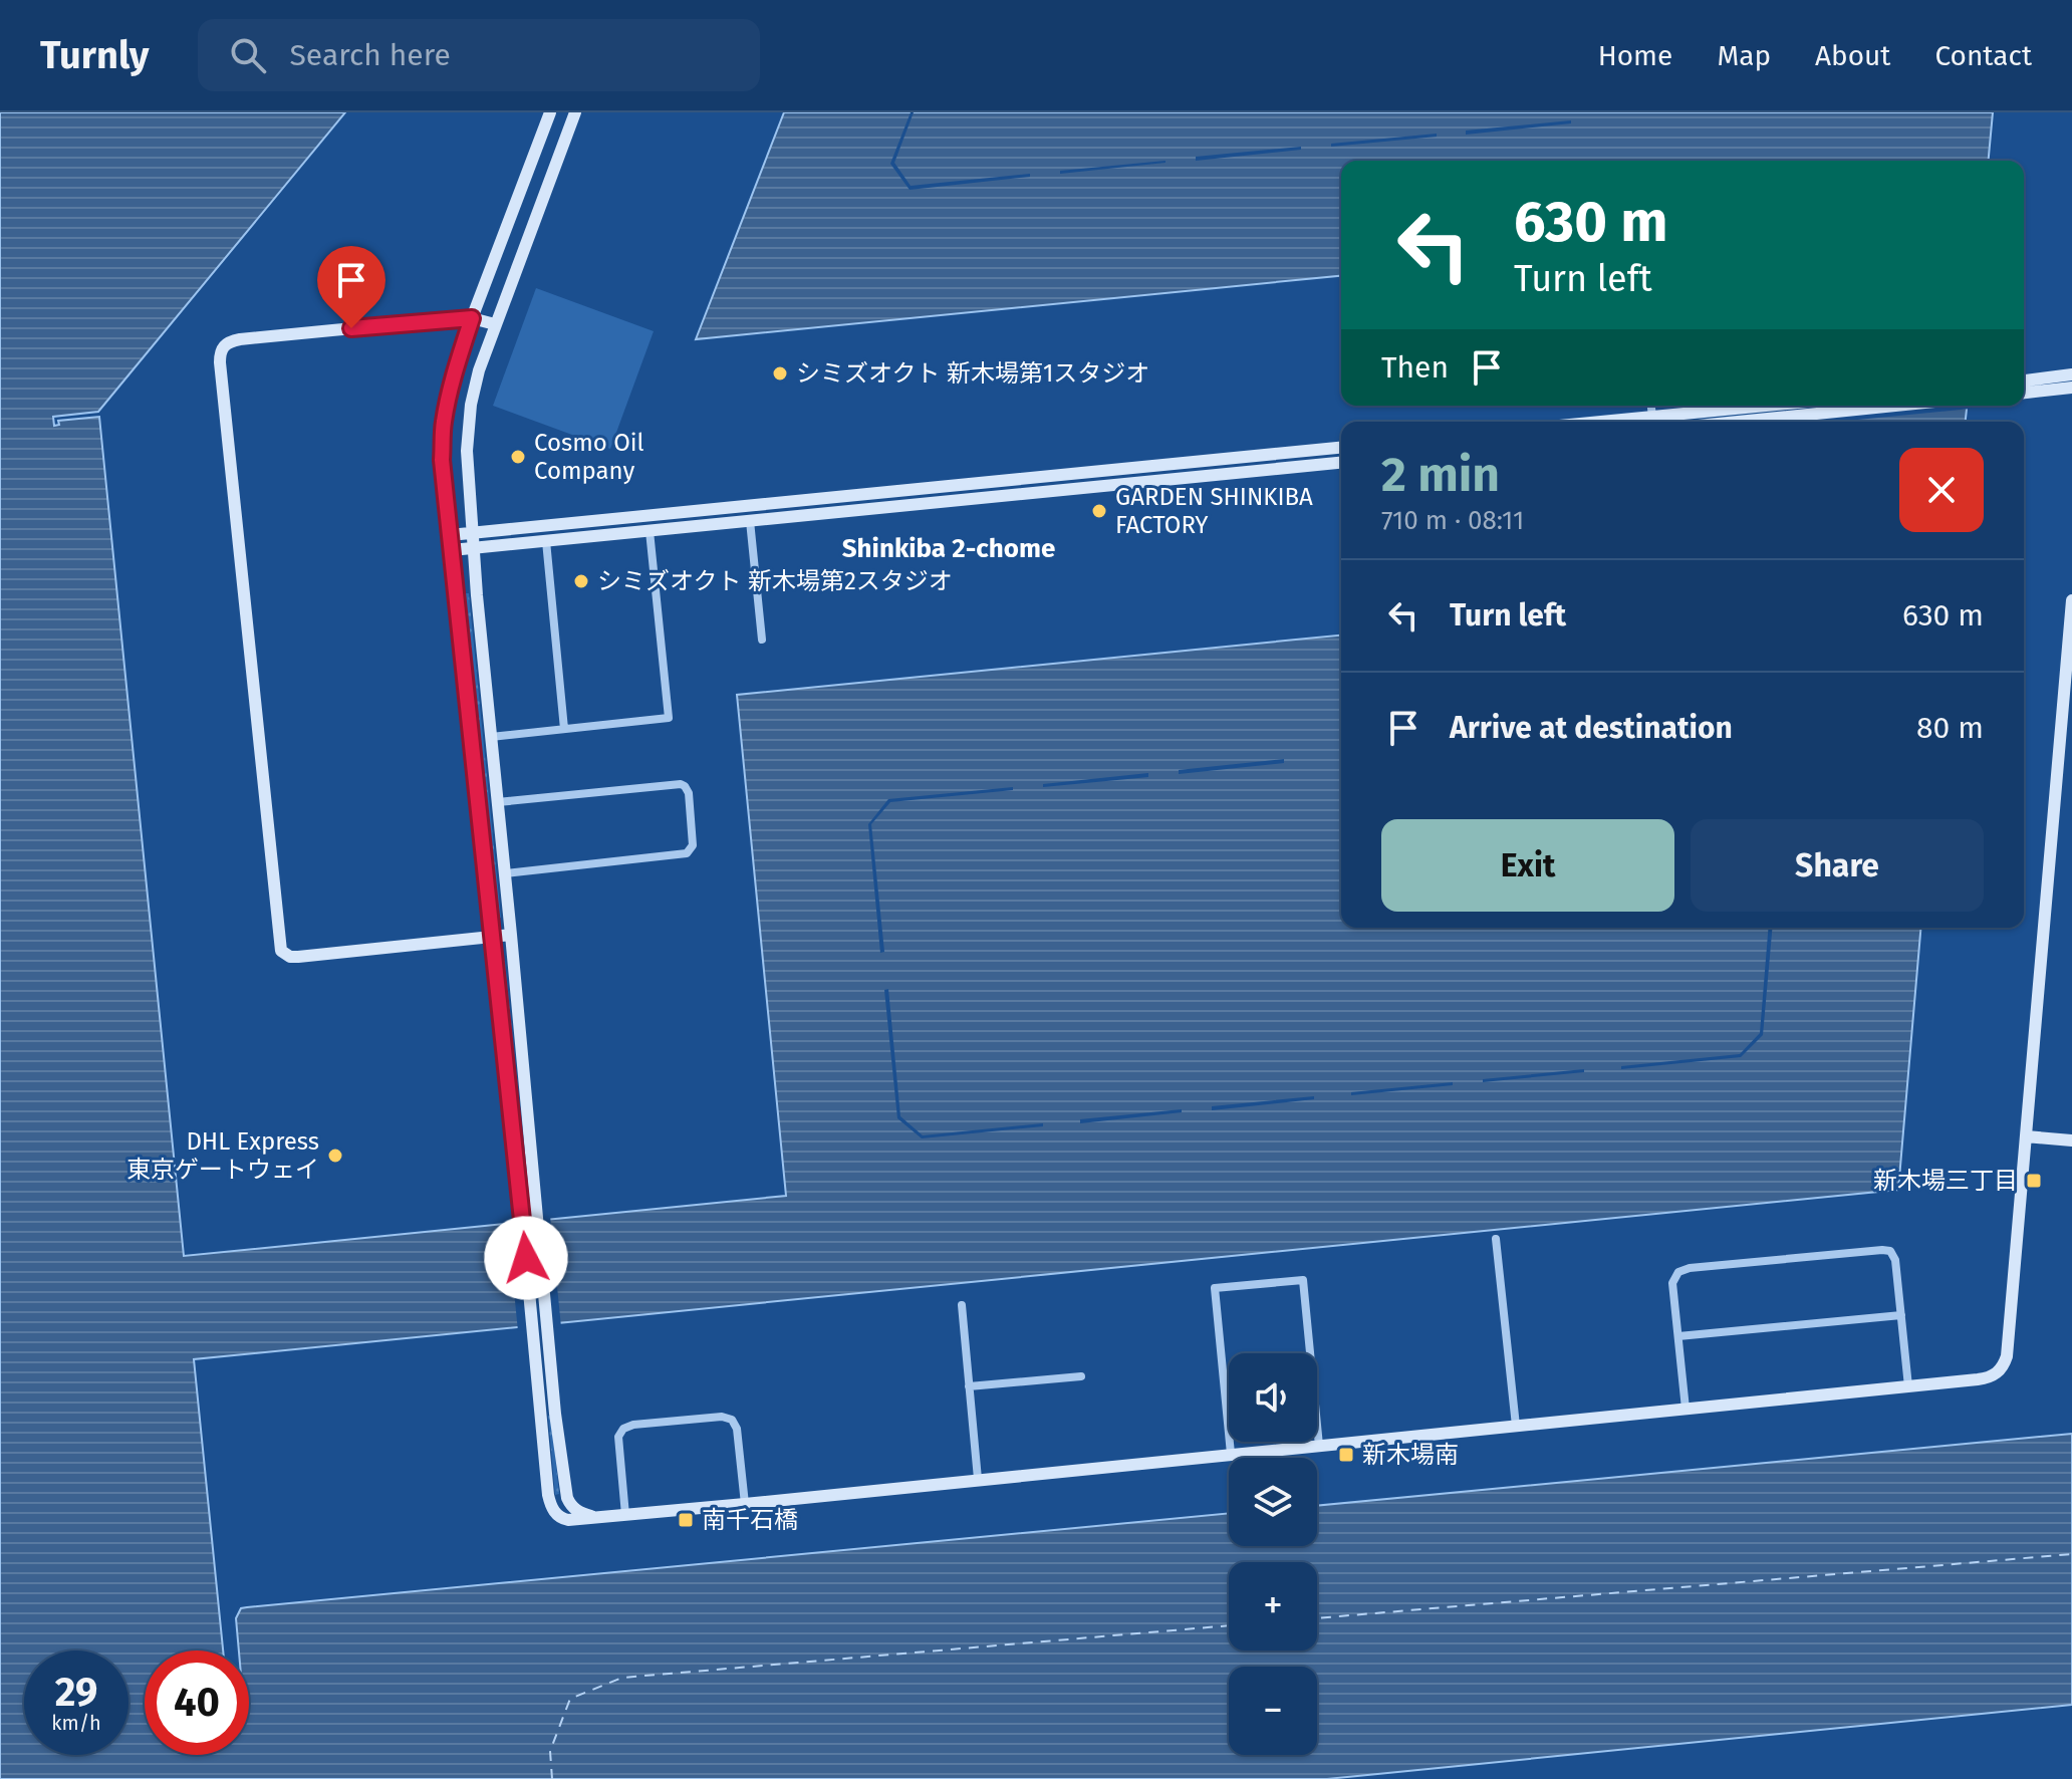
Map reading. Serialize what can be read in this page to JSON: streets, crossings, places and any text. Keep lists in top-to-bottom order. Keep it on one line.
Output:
{"districts":["Shinkiba 2-chome"],"places":{"other":["シミズオクト 新木場第1スタジオ","Cosmo Oil Company","GARDEN SHINKIBA FACTORY","シミズオクト 新木場第2スタジオ","DHL Express 東京ゲートウェイ"],"transit":["新木場三丁目","新木場南","南千石橋"]},"page":{"header":"Turnly","search":"Search here","nav":["Home","Map","About","Contact"],"turn":["630 m","Turn left"],"then":"Then","heading":["2 min","710 m · 08:11"],"list":[{"name":"Turn left","value":"630 m"},{"name":"Arrive at destination","value":"80 m"}],"buttons":["Exit","Share"],"map_buttons":["+","−"],"speed":"29 km/h","limit":"40"}}
